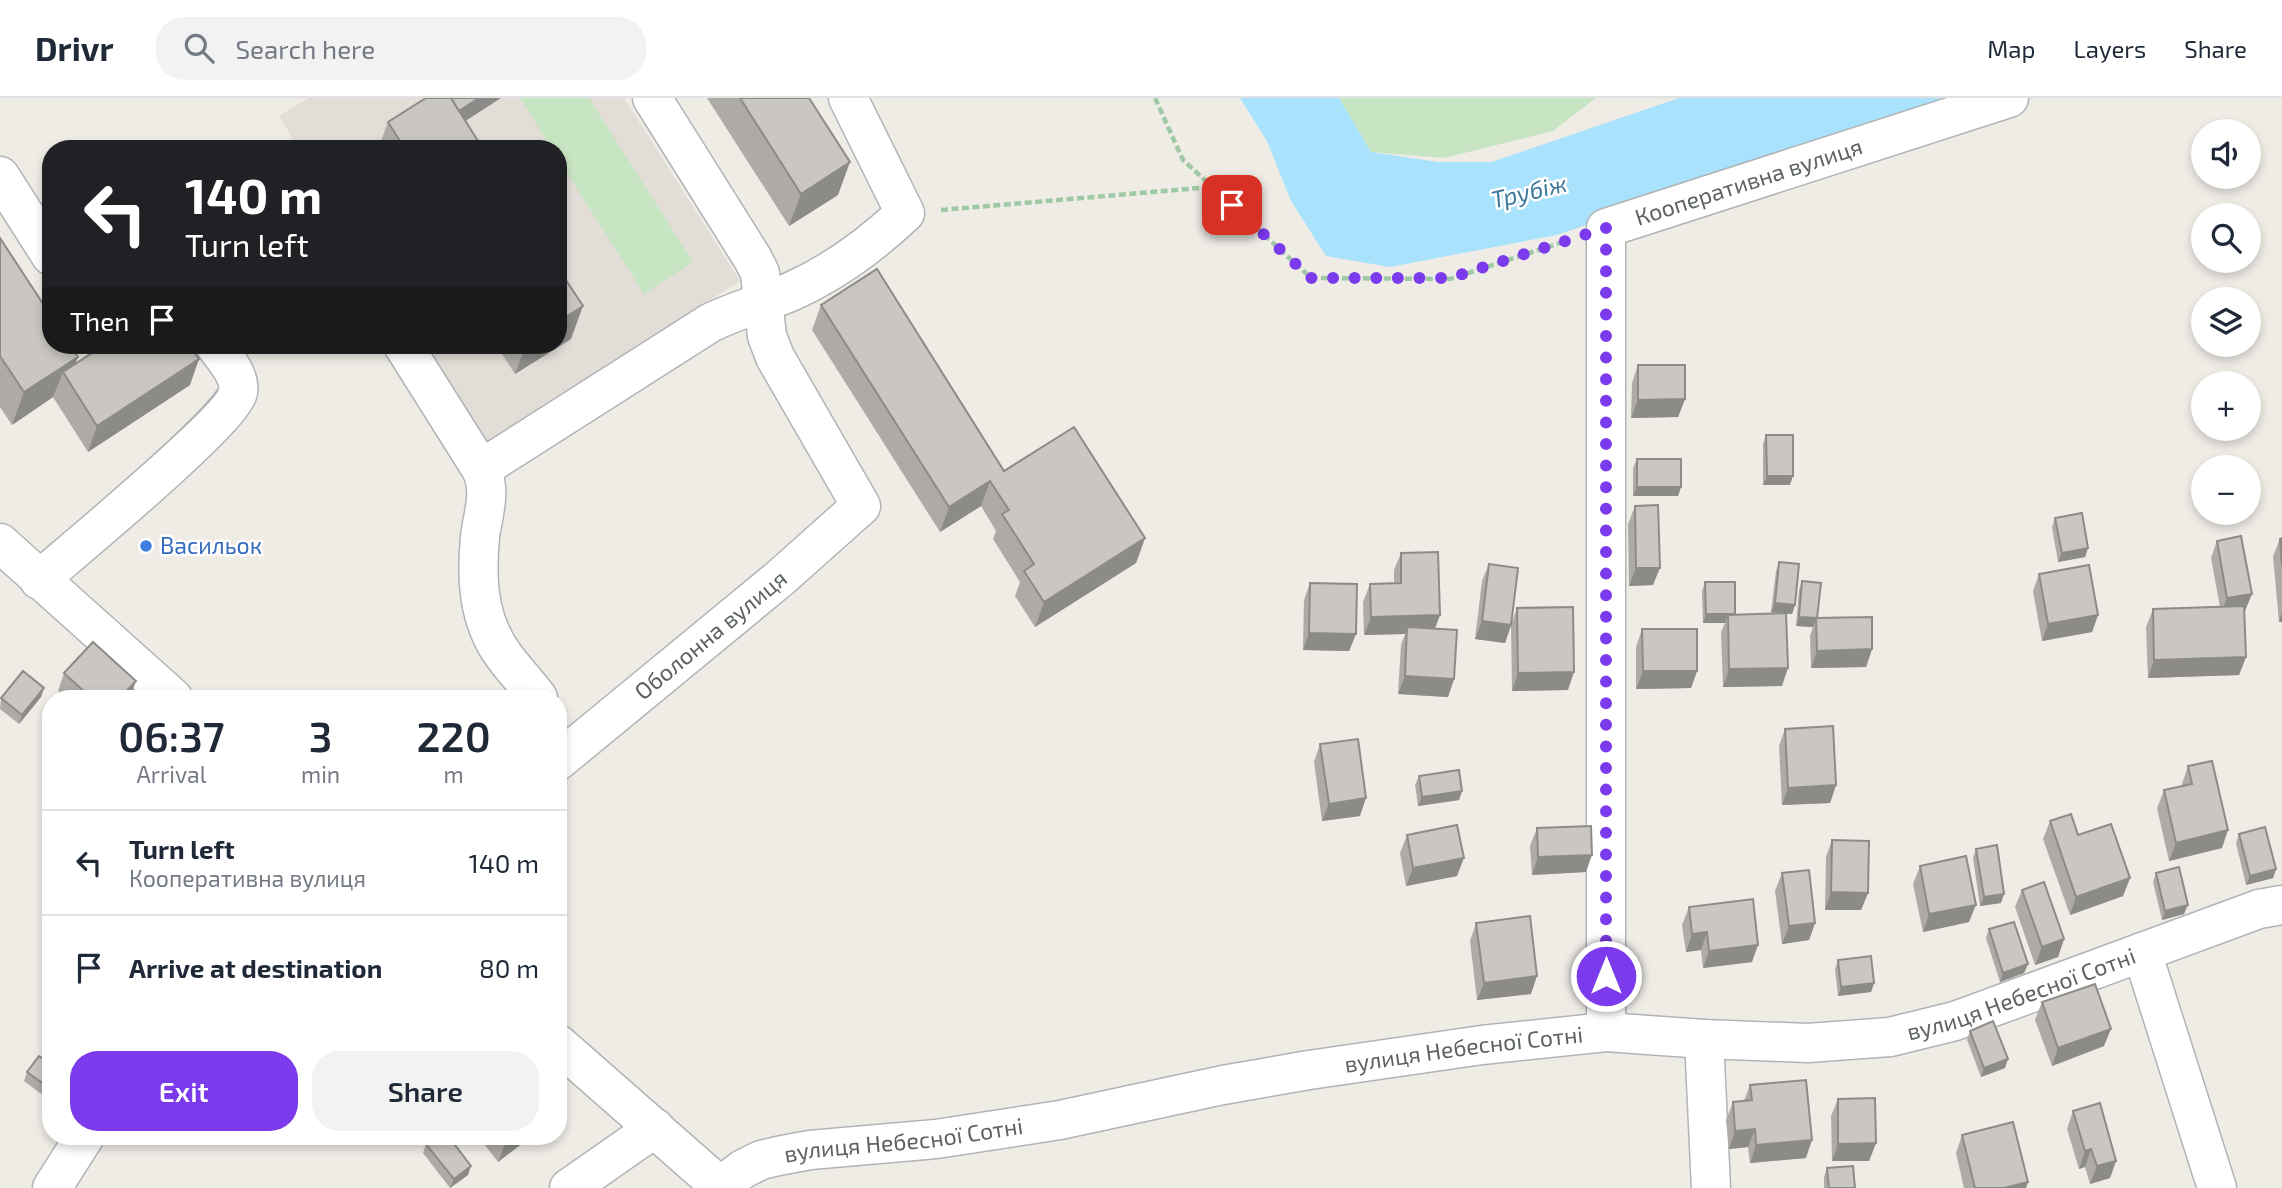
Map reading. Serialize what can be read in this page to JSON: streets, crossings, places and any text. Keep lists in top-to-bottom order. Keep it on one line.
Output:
{"streets":{"street":["Кооперативна вулиця","Оболонна вулиця","вулиця Небесної Сотні"]},"water":["Трубіж"],"places":["Васильок"],"page":{"header":"Drivr","search":"Search here","nav":["Map","Layers","Share"],"map_buttons":["+","−"],"turn":["140 m","Turn left"],"then":"Then","eta":["06:37","Arrival","3","min","220","m"],"list":[{"name":"Turn left","note":"Кооперативна вулиця","value":"140 m"},{"name":"Arrive at destination","value":"80 m"}],"buttons":["Exit","Share"]}}
